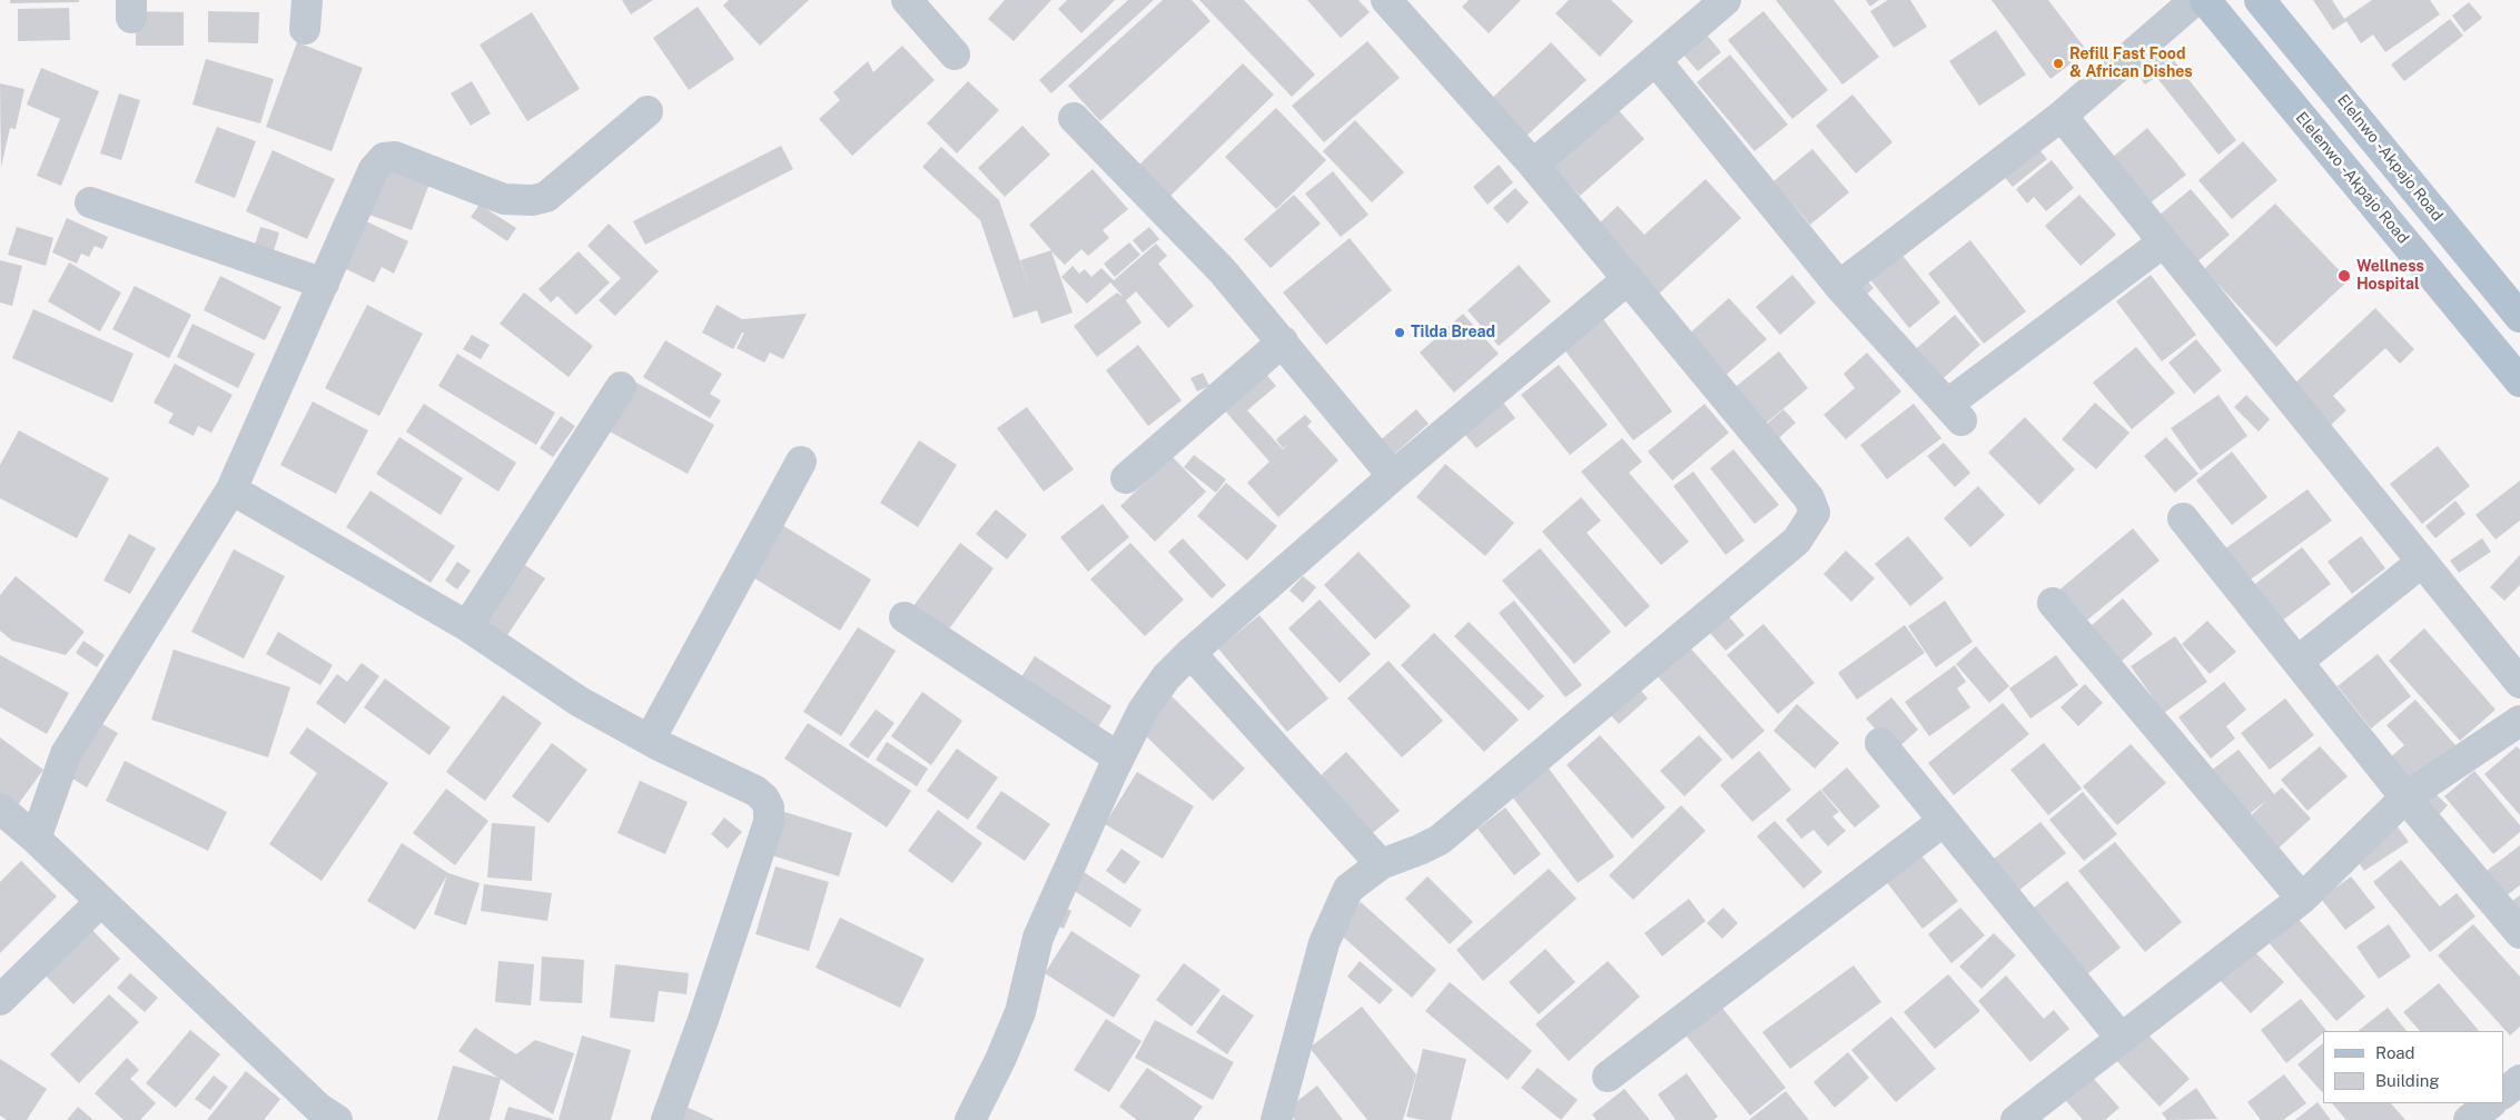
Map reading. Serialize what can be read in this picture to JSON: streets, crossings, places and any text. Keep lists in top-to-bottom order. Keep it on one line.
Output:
{"streets":{"main road":["Elelnwo -Akpajo Road","Elelenwo -Akpajo Road"]},"places":["Refill Fast Food & African Dishes","Wellness Hospital","Tilda Bread"],"legend":["Road","Building"]}
